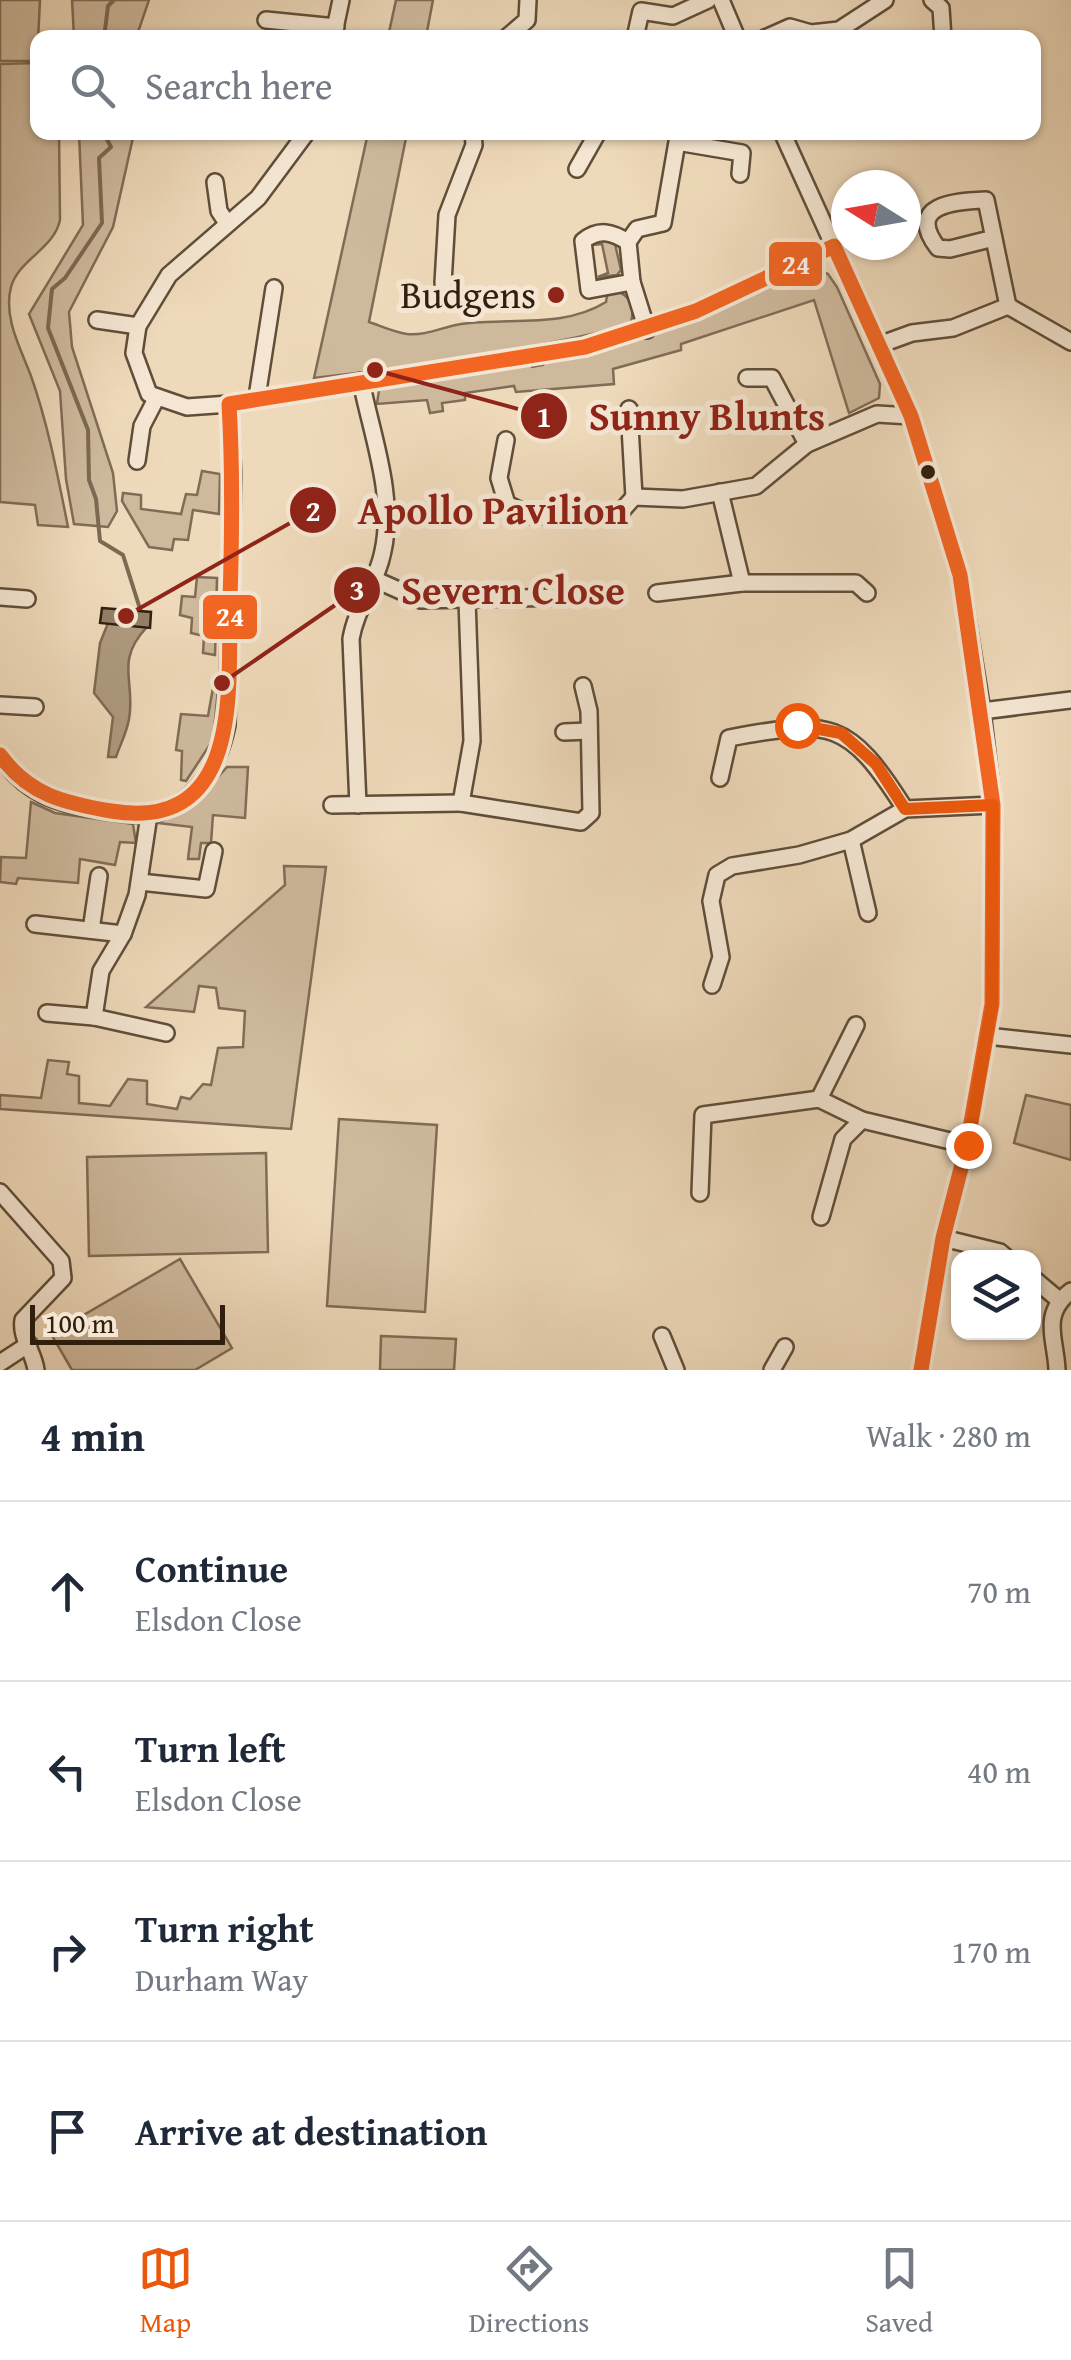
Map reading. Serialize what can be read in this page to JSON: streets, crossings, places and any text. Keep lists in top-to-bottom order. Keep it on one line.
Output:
{"places":["Budgens","Sunny Blunts","Apollo Pavilion","Severn Close"],"lines":["transit line 24"],"scale_bar":"100 m","north":"left","page":{"search":"Search here","scale":"100 m","heading":["4 min","Walk · 280 m"],"list":[["Continue","Elsdon Close","70 m"],["Turn left","Elsdon Close","40 m"],["Turn right","Durham Way","170 m"],"Arrive at destination"],"nav":["Map","Directions","Saved"]}}
